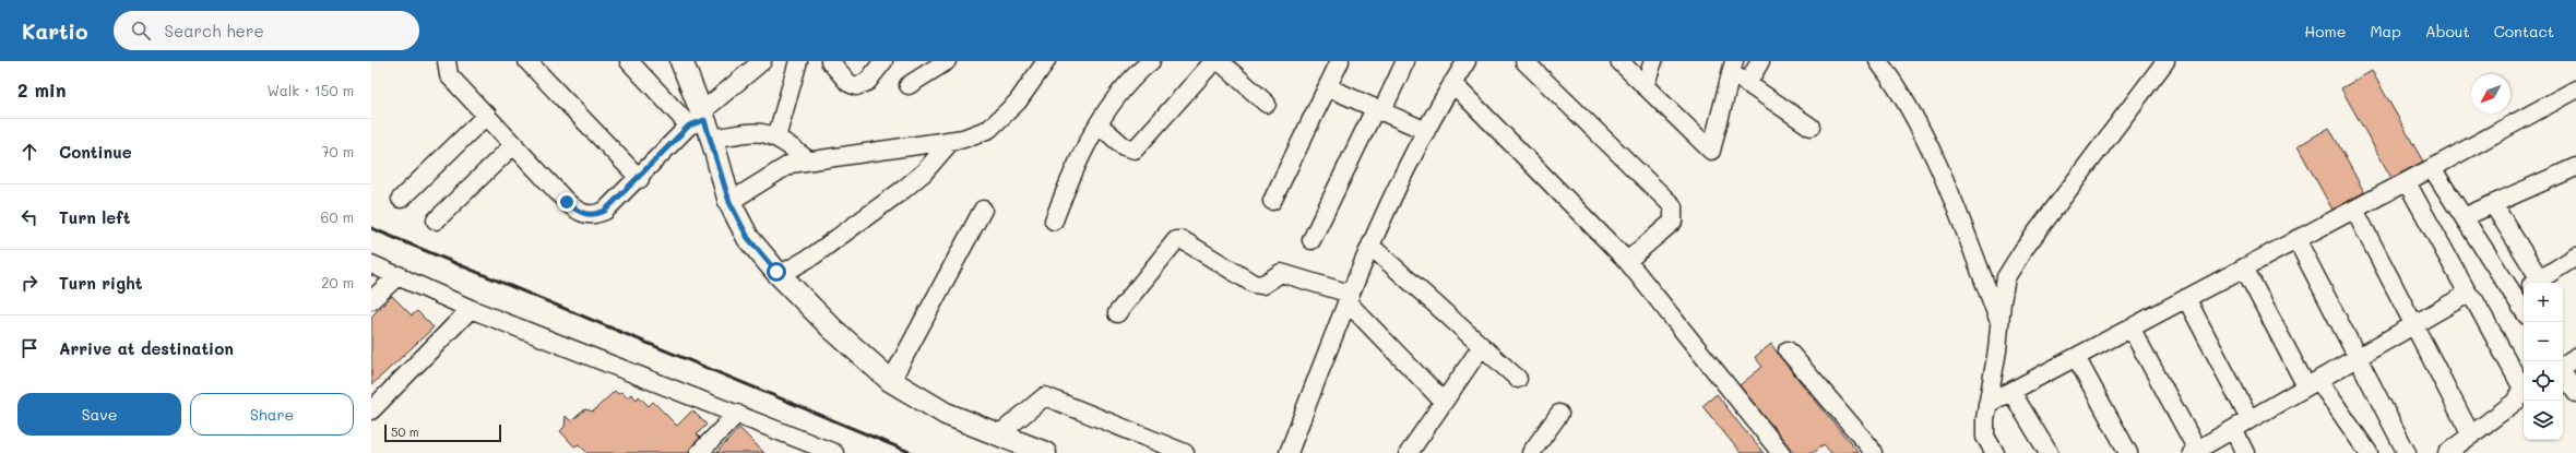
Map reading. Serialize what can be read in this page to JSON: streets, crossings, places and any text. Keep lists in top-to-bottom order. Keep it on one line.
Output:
{"scale_bar":"50 m","north":"bottom left","page":{"header":"Kartio","search":"Search here","nav":["Home","Map","About","Contact"],"heading":["2 min","Walk · 150 m"],"list":[["Continue","70 m"],["Turn left","60 m"],["Turn right","20 m"],"Arrive at destination"],"map_buttons":["+","−"],"buttons":["Save","Share"],"scale":"50 m"}}
